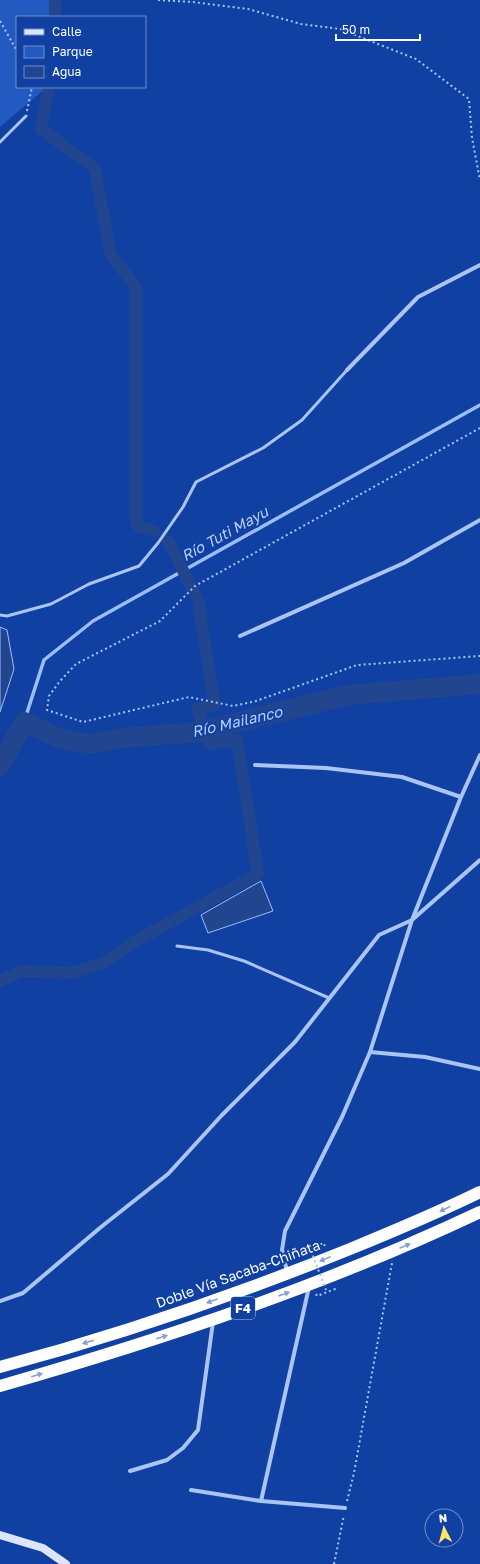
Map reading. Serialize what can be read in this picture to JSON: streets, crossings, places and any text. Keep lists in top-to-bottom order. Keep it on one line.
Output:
{"streets":{"highway":["Doble Vía Sacaba-Chiñata","F4"]},"water":["Río Tuti Mayu","Río Mailanco"],"legend":["Calle","Parque","Agua"],"scale_bar":"50 m","north":"top"}
